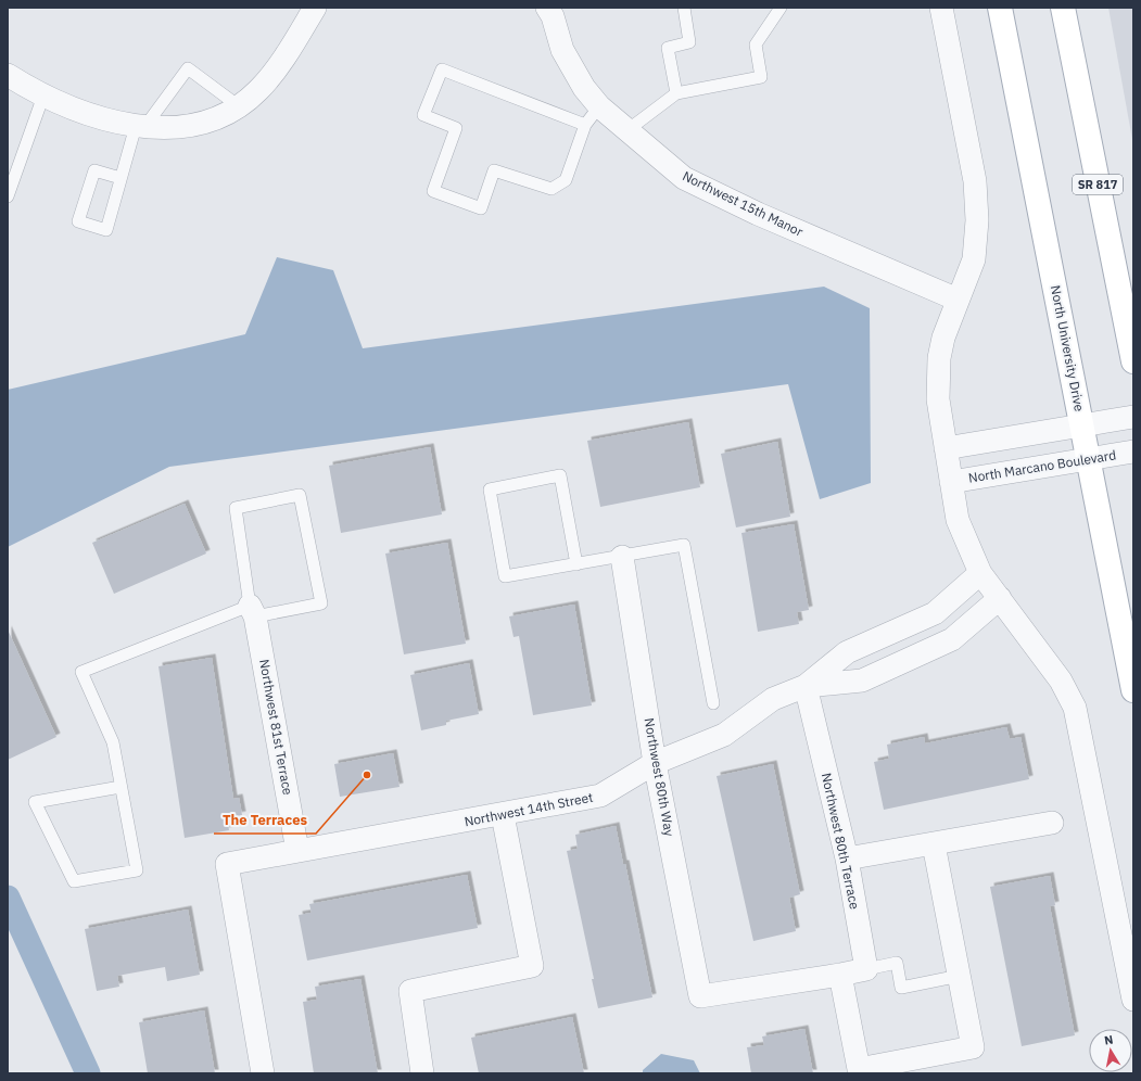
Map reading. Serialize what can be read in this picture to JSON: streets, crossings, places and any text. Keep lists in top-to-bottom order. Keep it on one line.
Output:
{"streets":{"main road":["SR 817","North University Drive"],"street":["Northwest 15th Manor","North Marcano Boulevard","Northwest 81st Terrace","Northwest 80th Way","Northwest 14th Street","Northwest 80th Terrace"]},"crossings":[["North University Drive","North Marcano Boulevard"],["Northwest 81st Terrace","Northwest 14th Street"],["Northwest 80th Way","Northwest 14th Street"],["Northwest 14th Street","Northwest 80th Terrace"]],"places":["The Terraces"],"north":"top"}
